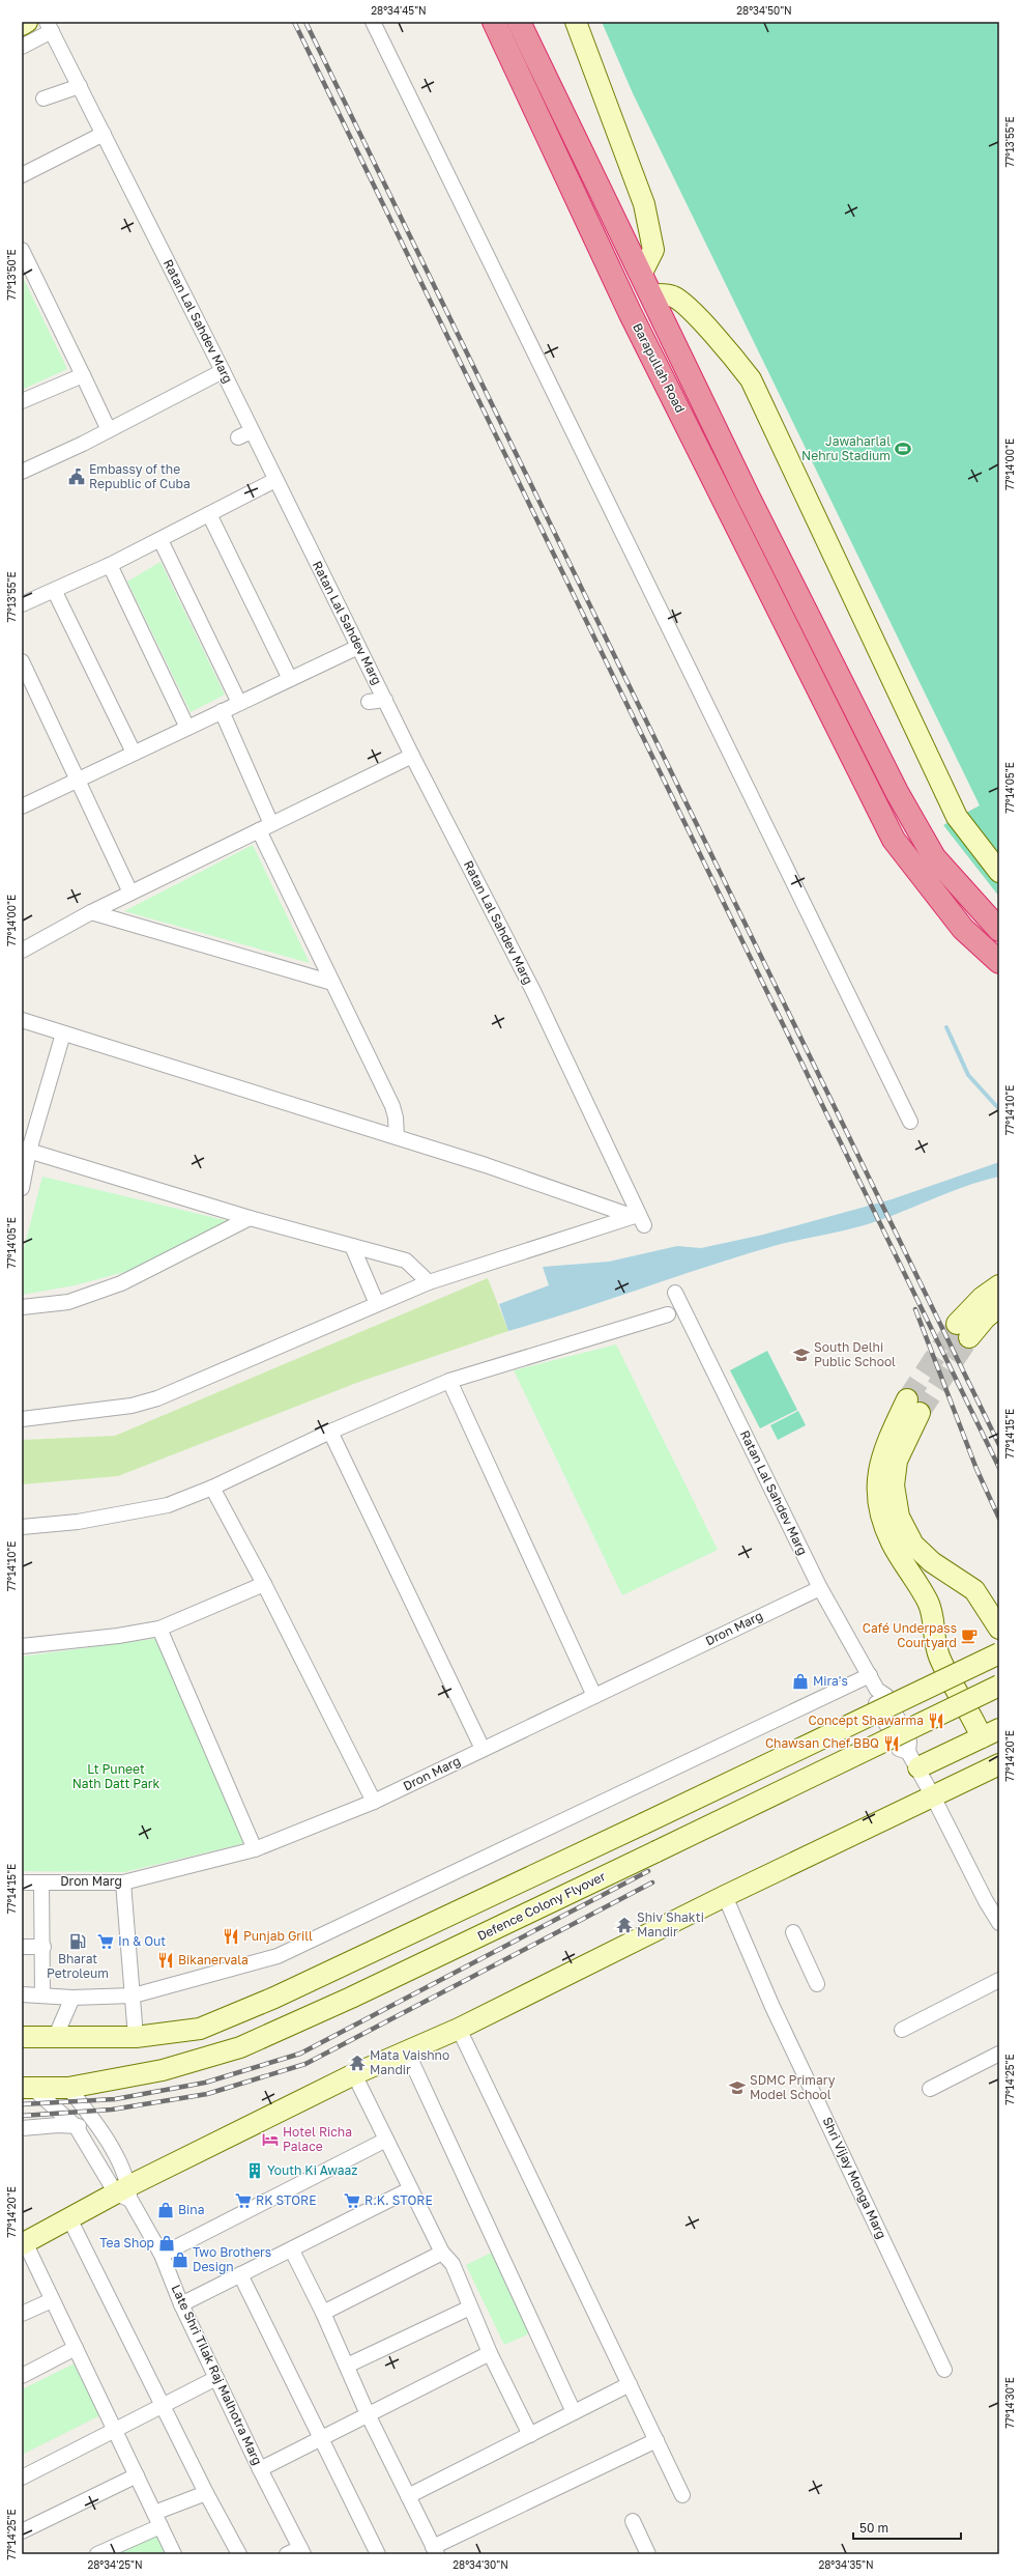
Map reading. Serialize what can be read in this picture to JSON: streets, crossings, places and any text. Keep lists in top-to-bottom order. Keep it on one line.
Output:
{"streets":{"highway":["Barapullah Road"],"street":["Ratan Lal Sahdev Marg","Dron Marg","Defence Colony Flyover","Shri Vijay Monga Marg","Late Shri Tilak Raj Malhotra Marg"]},"crossings":[["Ratan Lal Sahdev Marg","Dron Marg"],["Defence Colony Flyover","Late Shri Tilak Raj Malhotra Marg"]],"parks":["Lt Puneet Nath Datt Park"],"places":{"sports":["Jawaharlal Nehru Stadium"],"public building":["Embassy of the Republic of Cuba"],"school or university":["South Delhi Public School","SDMC Primary Model School"],"cafe":["Café Underpass Courtyard"],"shop":["Mira's","Bina","Tea Shop","Two Brothers Design"],"restaurant":["Concept Shawarma","Chawsan Chef BBQ","Punjab Grill","Bikanervala"],"temple":["Shiv Shakti Mandir","Mata Vaishno Mandir"],"fuel station":["Bharat Petroleum"],"supermarket":["In & Out","RK STORE","R.K. STORE"],"hotel":["Hotel Richa Palace"],"building":["Youth Ki Awaaz"]},"scale_bar":"50 m","coordinates":["28°34'45\"N","28°34'50\"N","77°13'55\"E","77°13'50\"E","77°14'00\"E","77°14'05\"E","77°14'10\"E","77°14'15\"E","77°14'20\"E","77°14'25\"E","77°14'30\"E","28°34'25\"N","28°34'30\"N","28°34'35\"N"]}
